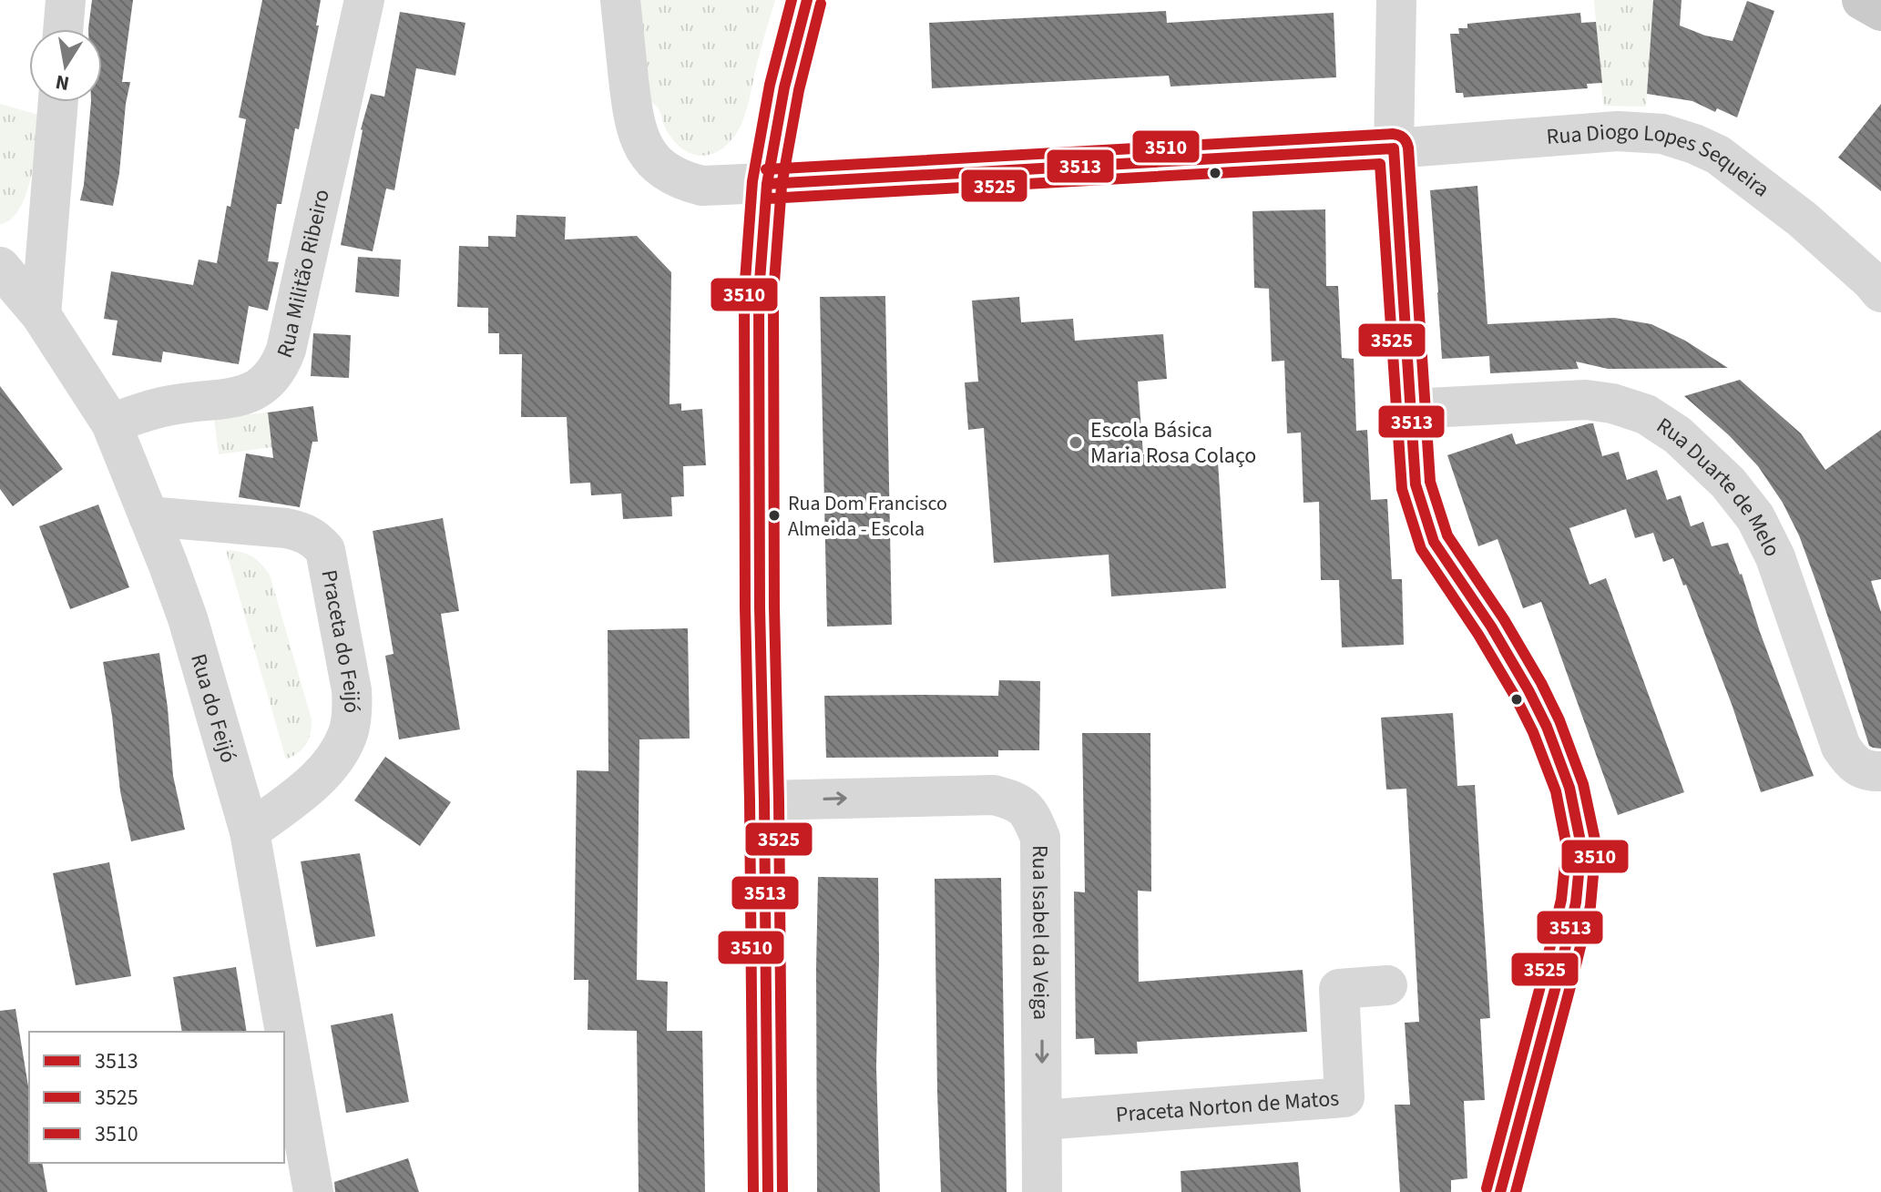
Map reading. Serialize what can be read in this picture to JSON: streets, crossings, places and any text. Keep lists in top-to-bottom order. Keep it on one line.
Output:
{"streets":{"street":["Rua Diogo Lopes Sequeira","Rua Militão Ribeiro","Rua Duarte de Melo","Praceta do Feijó","Rua do Feijó","Rua Isabel da Veiga","Praceta Norton de Matos"]},"crossings":[["Rua Militão Ribeiro","Rua do Feijó"],["Praceta do Feijó","Rua do Feijó"],["Rua Isabel da Veiga","Praceta Norton de Matos"]],"places":["Escola Básica Maria Rosa Colaço","Rua Dom Francisco Almeida - Escola"],"lines":["transit line 3513","transit line 3510","transit line 3525"],"legend":["3513","3525","3510"],"north":"bottom"}
